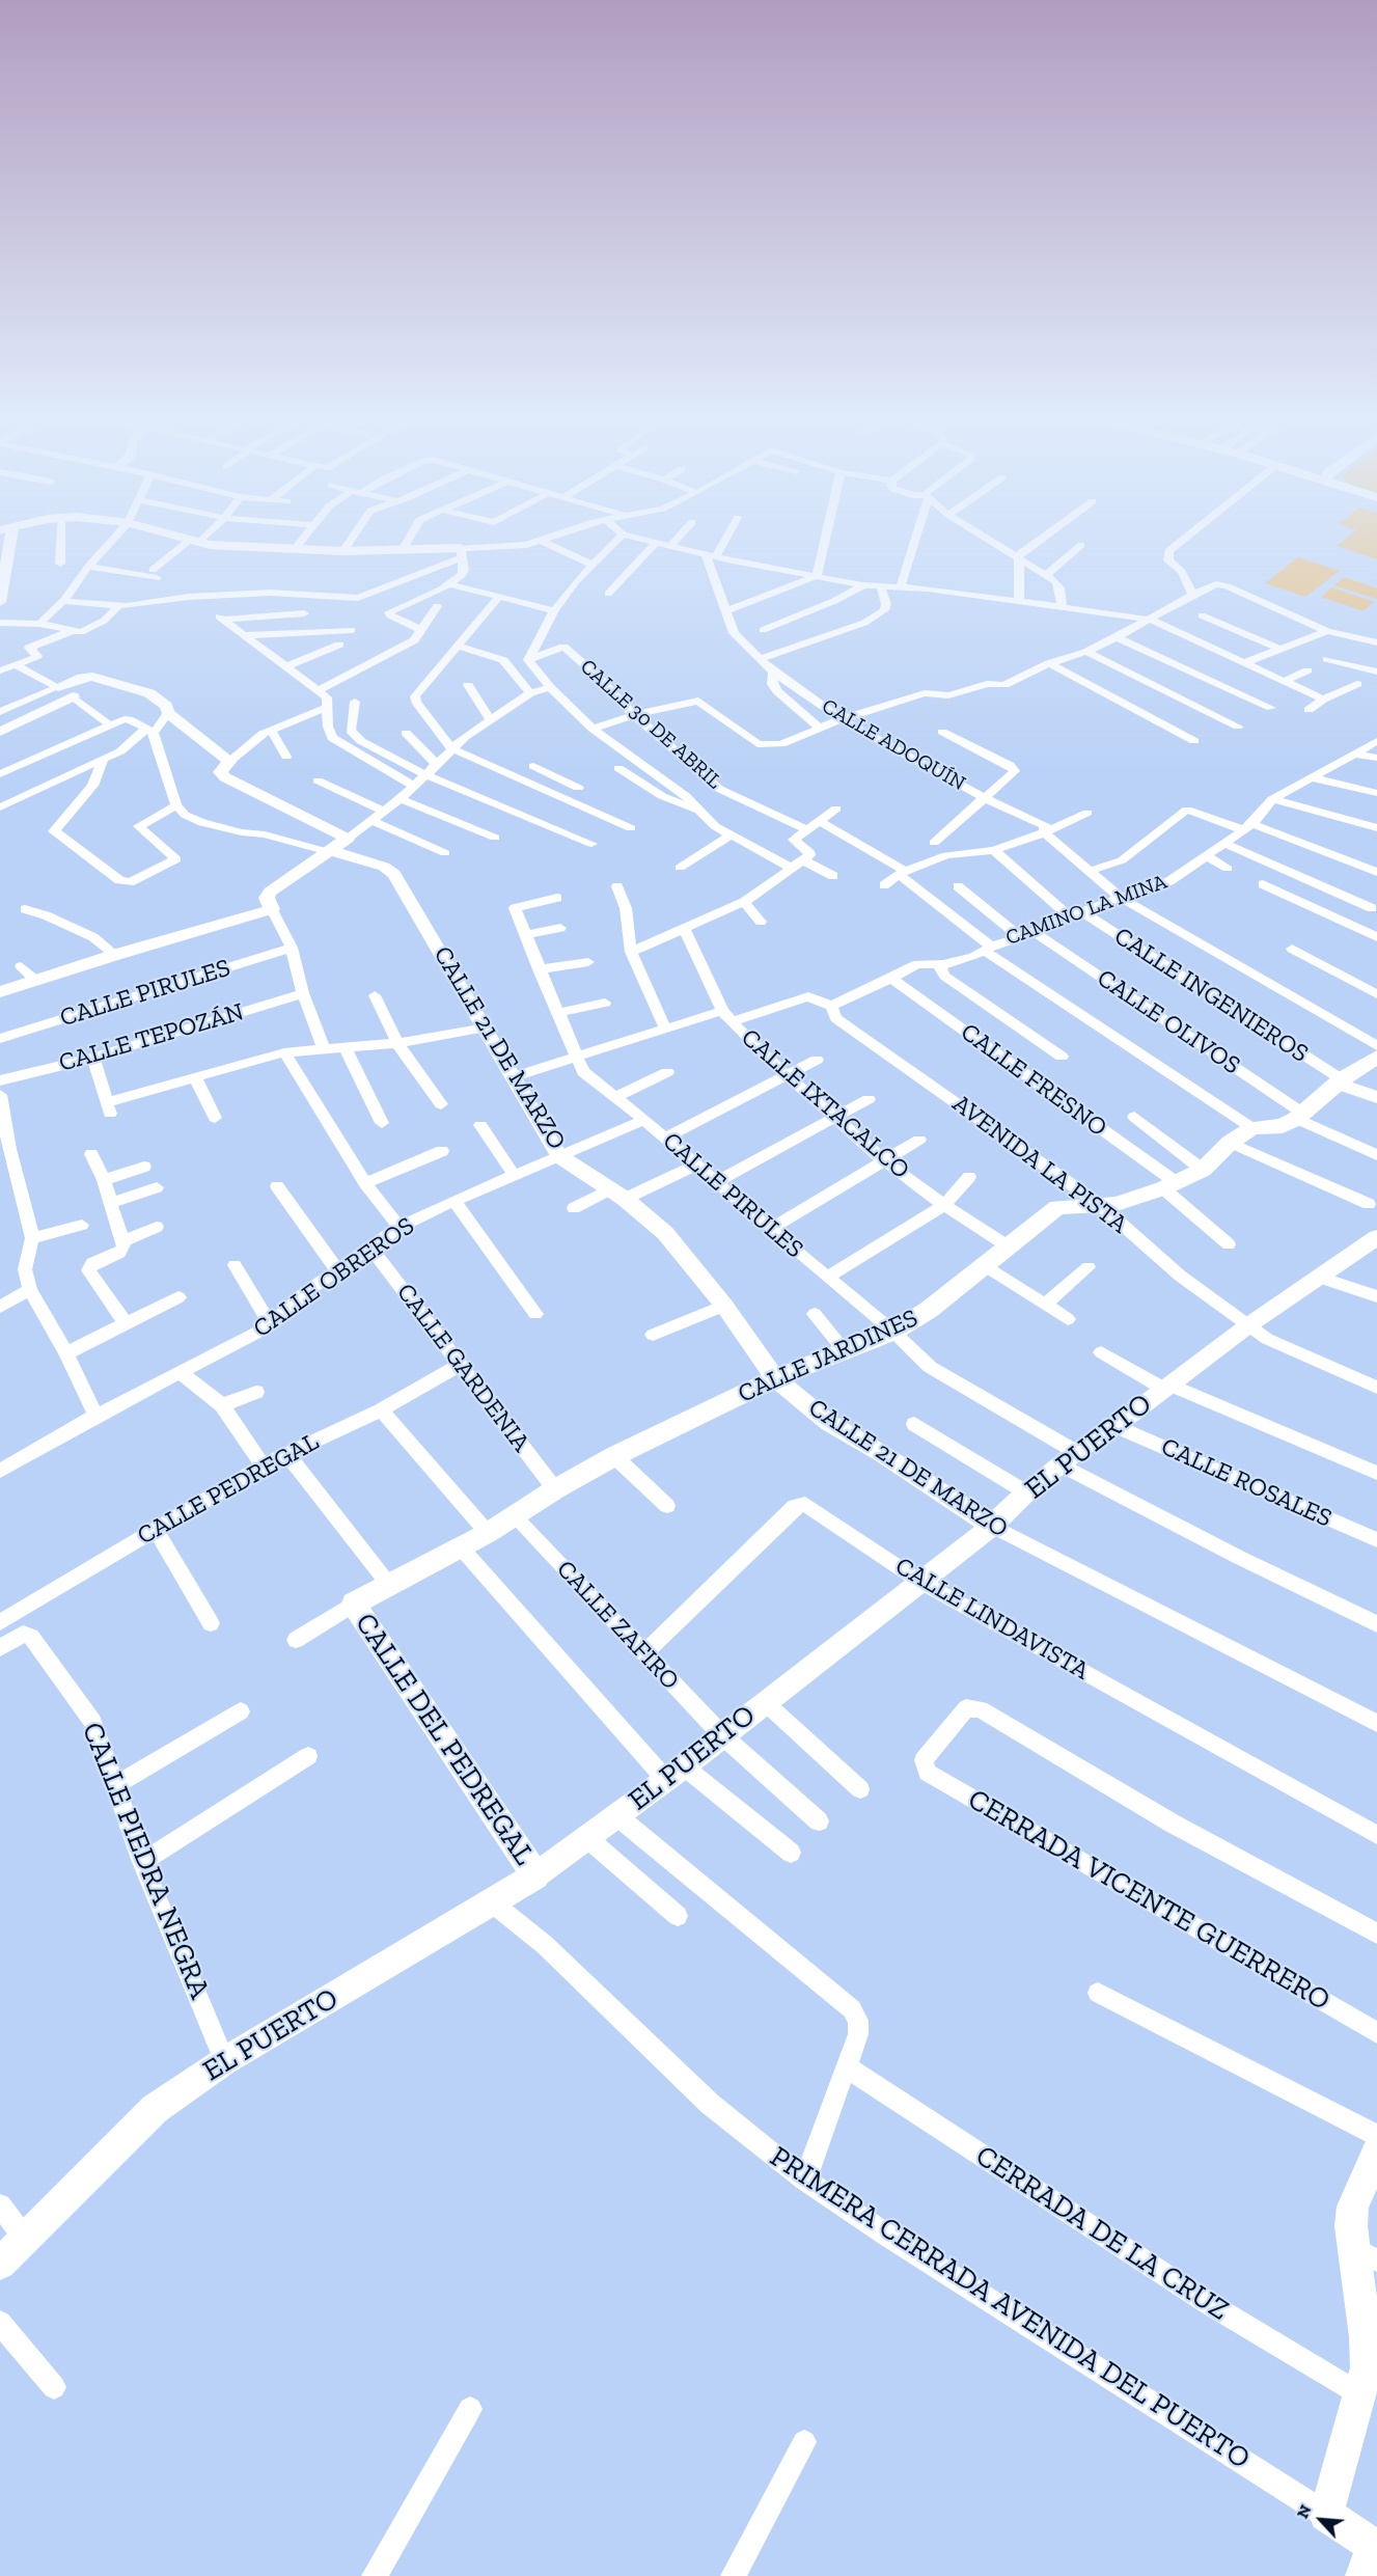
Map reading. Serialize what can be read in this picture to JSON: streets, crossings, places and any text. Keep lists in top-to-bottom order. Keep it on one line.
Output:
{"streets":{"main road":["CALLE JARDINES","EL PUERTO","CALLE DEL PEDREGAL","PRIMERA CERRADA AVENIDA DEL PUERTO"],"street":["CALLE 30 DE ABRIL","CALLE ADOQUÍN","CAMINO LA MINA","CALLE PIRULES","CALLE INGENIEROS","CALLE OLIVOS","CALLE TEPOZÁN","CALLE 21 DE MARZO","CALLE FRESNO","CALLE IXTACALCO","AVENIDA LA PISTA","CALLE OBREROS","CALLE GARDENIA","CALLE ROSALES","CALLE PEDREGAL","CALLE LINDAVISTA","CALLE ZAFIRO","CALLE PIEDRA NEGRA","CERRADA VICENTE GUERRERO","CERRADA DE LA CRUZ"]},"crossings":[["CALLE ADOQUÍN","CAMINO LA MINA"],["CAMINO LA MINA","CALLE INGENIEROS"],["CAMINO LA MINA","CALLE OLIVOS"],["CAMINO LA MINA","CALLE FRESNO"],["CALLE PIRULES","CALLE OBREROS"],["CALLE PIRULES","CALLE JARDINES"],["CALLE PIRULES","EL PUERTO"],["CALLE INGENIEROS","CALLE JARDINES"],["CALLE OLIVOS","CALLE JARDINES"],["CALLE 21 DE MARZO","CALLE OBREROS"],["CALLE 21 DE MARZO","CALLE JARDINES"],["CALLE 21 DE MARZO","EL PUERTO"],["CALLE FRESNO","CALLE JARDINES"],["CALLE IXTACALCO","AVENIDA LA PISTA"],["CALLE IXTACALCO","CALLE JARDINES"],["AVENIDA LA PISTA","CALLE JARDINES"],["AVENIDA LA PISTA","EL PUERTO"],["CALLE OBREROS","CALLE GARDENIA"],["CALLE JARDINES","CALLE GARDENIA"],["CALLE JARDINES","CALLE ZAFIRO"],["CALLE JARDINES","CALLE DEL PEDREGAL"],["CALLE GARDENIA","CALLE PEDREGAL"],["EL PUERTO","CALLE ROSALES"],["EL PUERTO","CALLE LINDAVISTA"],["EL PUERTO","CALLE ZAFIRO"],["EL PUERTO","CALLE DEL PEDREGAL"],["EL PUERTO","CALLE PIEDRA NEGRA"],["EL PUERTO","PRIMERA CERRADA AVENIDA DEL PUERTO"],["CALLE LINDAVISTA","CALLE ZAFIRO"]],"north":"top left"}
